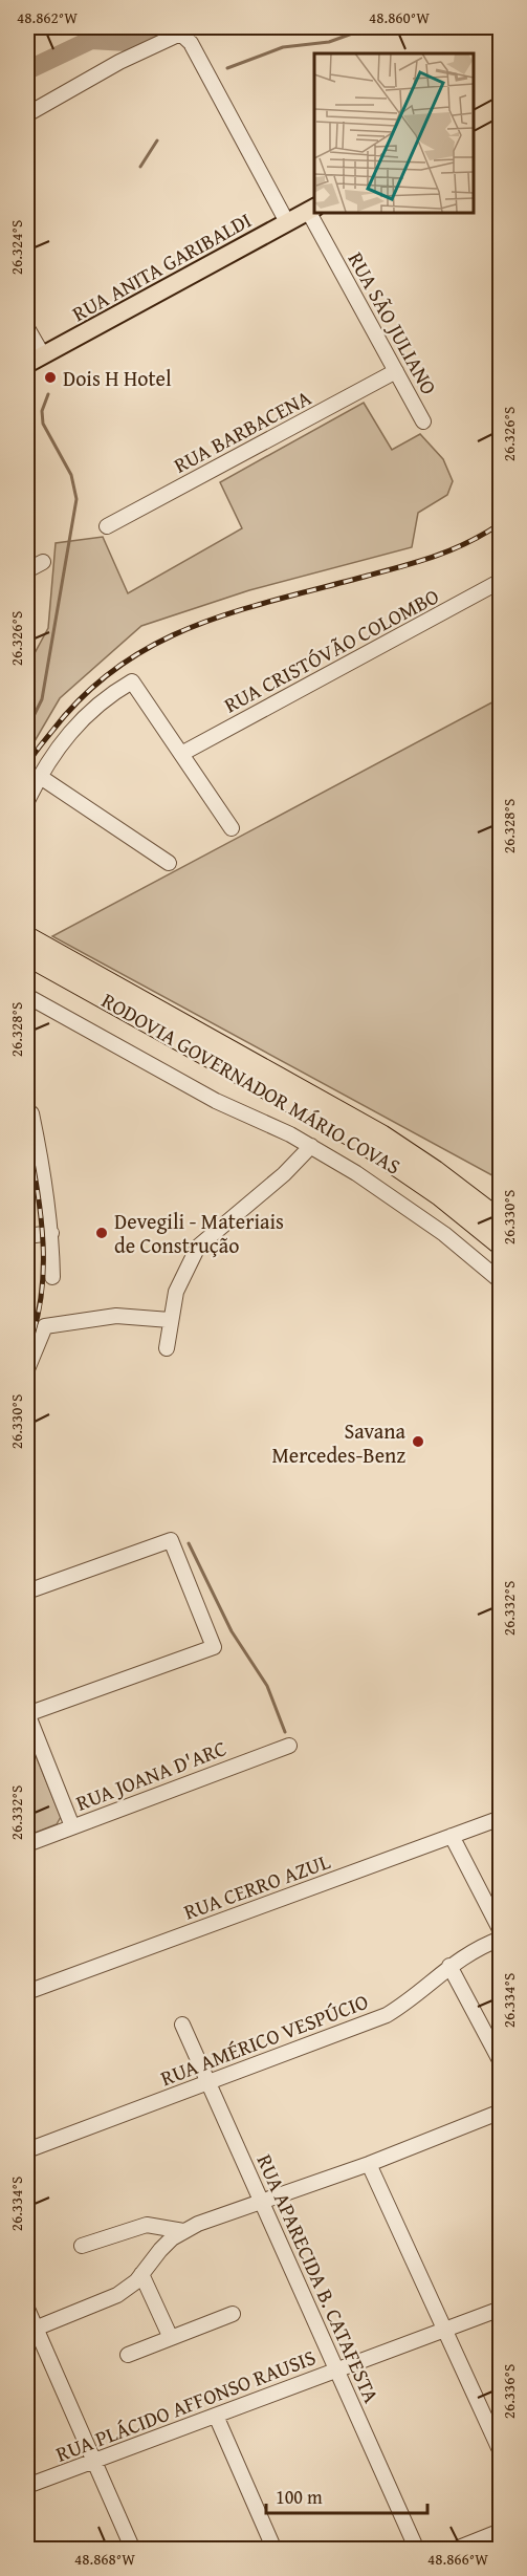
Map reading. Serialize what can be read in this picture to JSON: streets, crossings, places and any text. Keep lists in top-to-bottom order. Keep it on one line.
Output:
{"streets":{"highway":["RODOVIA GOVERNADOR MÁRIO COVAS"],"main road":["RUA ANITA GARIBALDI"],"street":["RUA SÃO JULIANO","RUA BARBACENA","RUA CRISTÓVÃO COLOMBO","RUA JOANA D'ARC","RUA CERRO AZUL","RUA AMÉRICO VESPÚCIO","RUA APARECIDA B. CATAFESTA","RUA PLÁCIDO AFFONSO RAUSIS"]},"crossings":[["RUA ANITA GARIBALDI","RUA SÃO JULIANO"],["RUA SÃO JULIANO","RUA BARBACENA"],["RUA AMÉRICO VESPÚCIO","RUA APARECIDA B. CATAFESTA"],["RUA APARECIDA B. CATAFESTA","RUA PLÁCIDO AFFONSO RAUSIS"]],"places":["Dois H Hotel","Devegili - Materiais de Construção","Savana Mercedes-Benz"],"scale_bar":"100 m","coordinates":["48.862°W","48.860°W","26.324°S","26.326°S","26.328°S","26.330°S","26.332°S","26.334°S","26.336°S","48.868°W","48.866°W"]}
